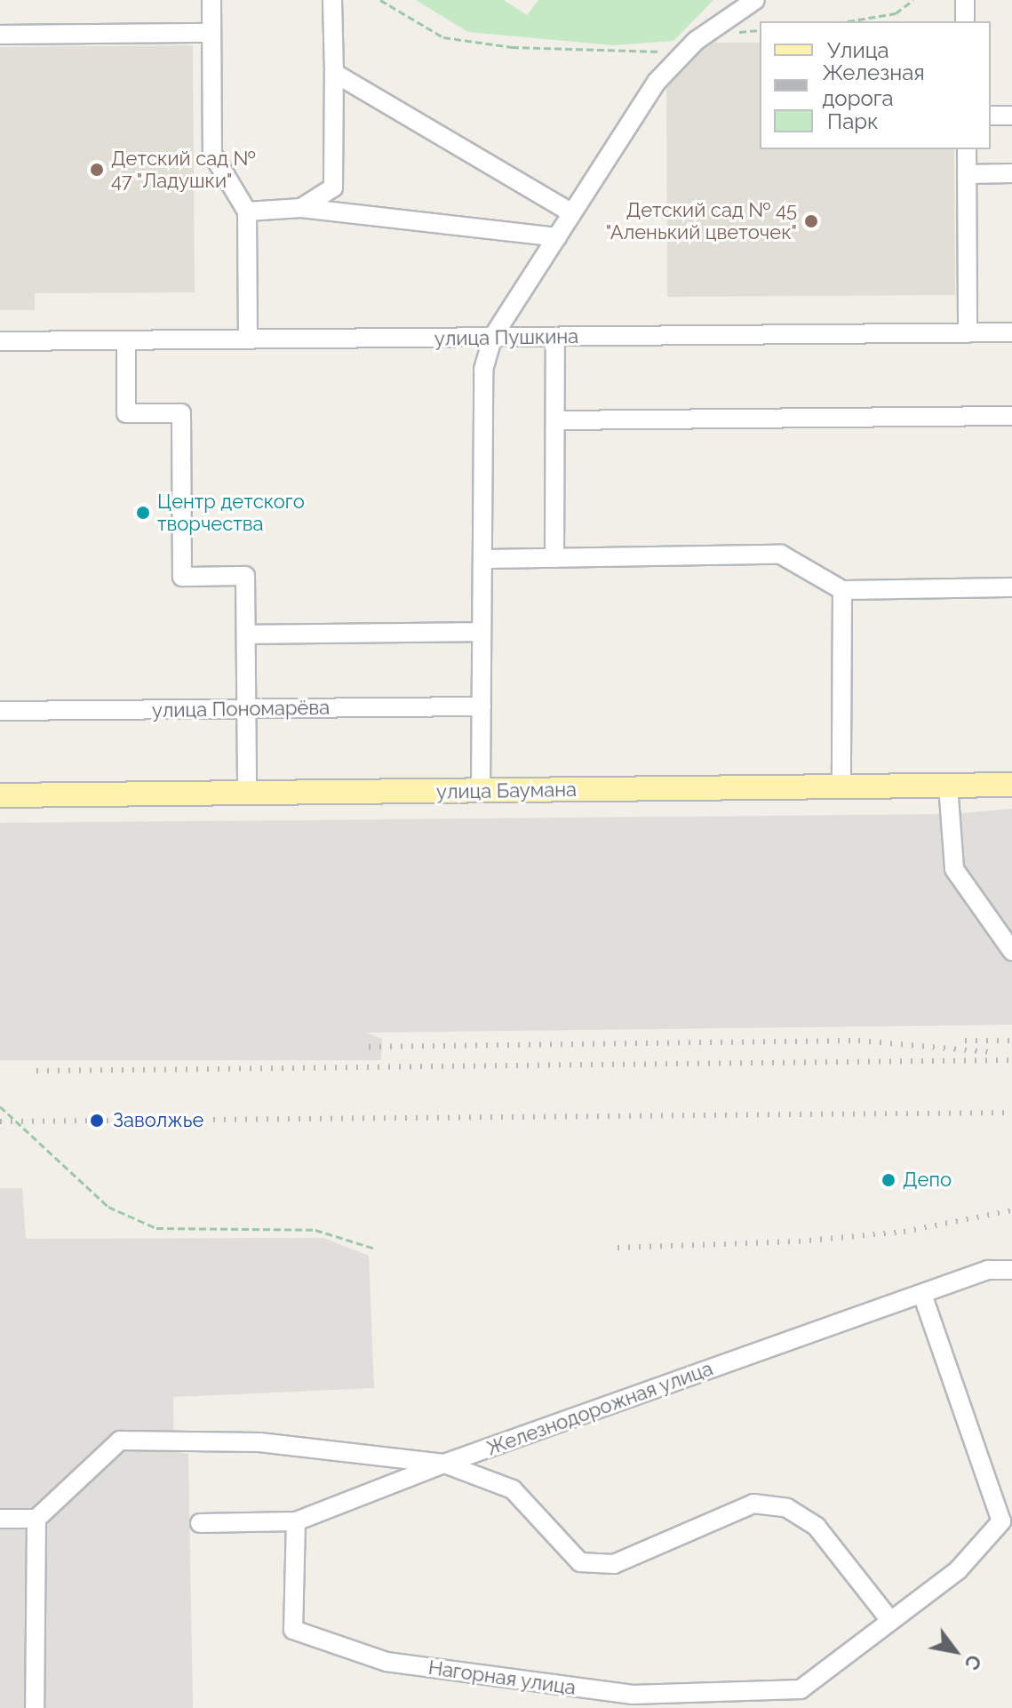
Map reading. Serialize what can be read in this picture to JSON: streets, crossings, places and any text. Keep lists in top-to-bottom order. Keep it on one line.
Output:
{"streets":{"main road":["улица Баумана"],"street":["улица Пушкина","улица Пономарёва","Железнодорожная улица","Нагорная улица"]},"places":["Детский сад № 47 \"Ладушки\"","Детский сад № 45 \"Аленький цветочек\"","Центр детского творчества","Заволжье","Депо"],"legend":["Улица","Железная дорога","Парк"],"north":"bottom right"}
